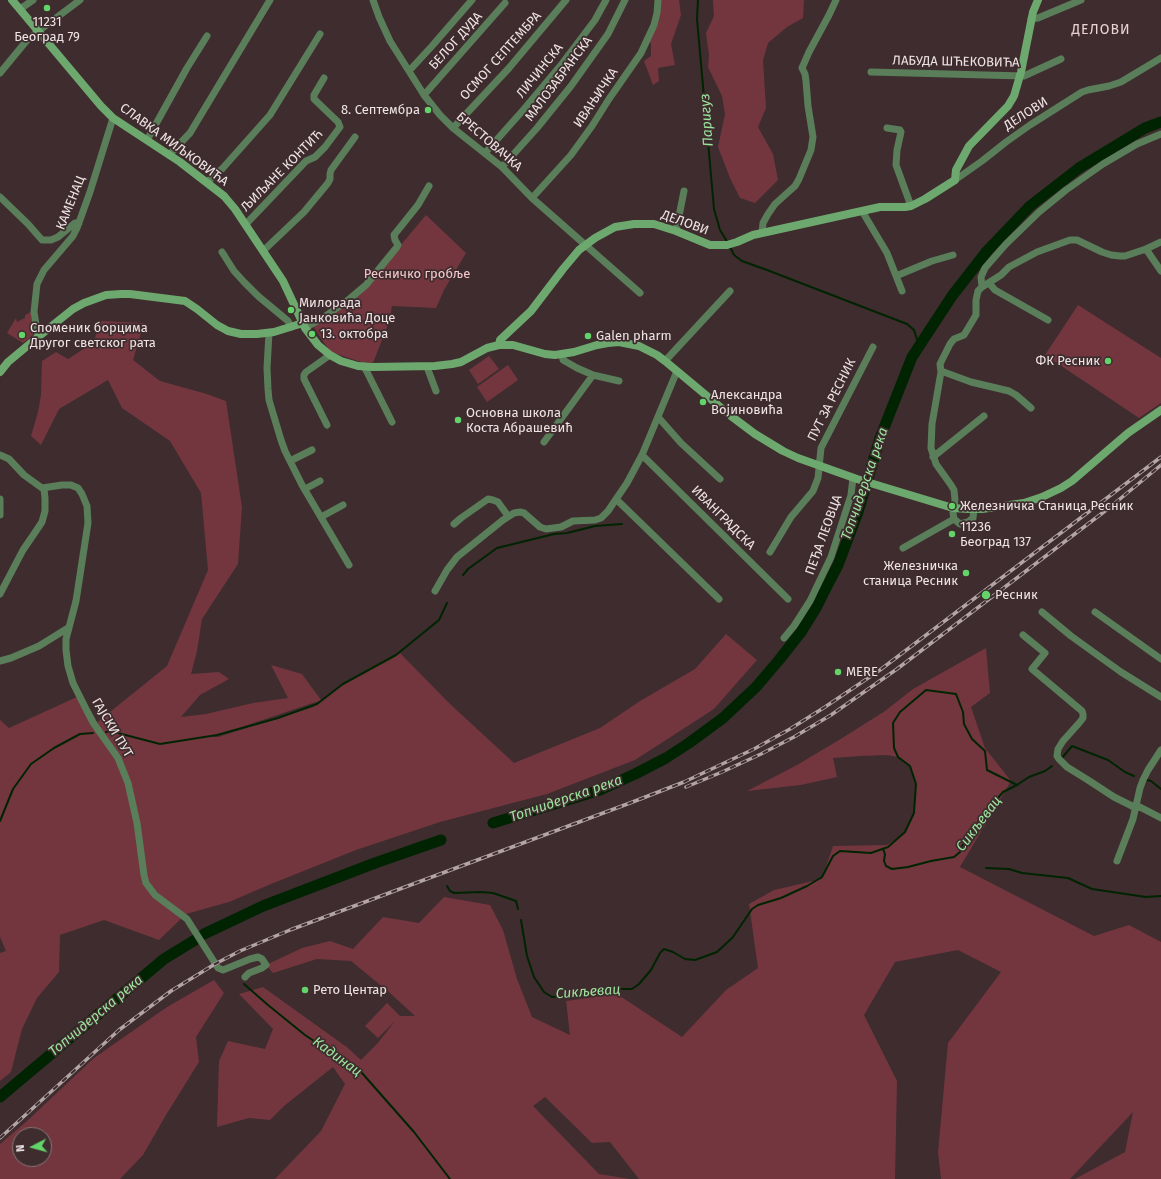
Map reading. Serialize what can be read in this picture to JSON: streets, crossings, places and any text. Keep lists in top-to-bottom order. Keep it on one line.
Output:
{"streets":{"street":["БЕЛОГ ДУДА","ОСМОГ СЕПТЕМБРА","ЛАБУДА ШЋЕКОВИЋА","ЛИЧИНСКА","МАЛОЗАБРАНСКА","ИВАЊИЧКА","ДЕЛОВИ","БРЕСТОВАЧКА","СЛАВКА МИЉКОВИЋА","ЉИЉАНЕ КОНТИЋ","КАМЕНАЦ","ПУТ ЗА РЕСНИК","ИВАНГРАДСКА","ПЕЂА ЛЕОВЦА","ГАЈСКИ ПУТ"]},"crossings":[["БЕЛОГ ДУДА","БРЕСТОВАЧКА"],["ОСМОГ СЕПТЕМБРА","БРЕСТОВАЧКА"],["ЛИЧИНСКА","БРЕСТОВАЧКА"],["МАЛОЗАБРАНСКА","БРЕСТОВАЧКА"],["ИВАЊИЧКА","БРЕСТОВАЧКА"],["ДЕЛОВИ","БРЕСТОВАЧКА"],["СЛАВКА МИЉКОВИЋА","ЉИЉАНЕ КОНТИЋ"],["СЛАВКА МИЉКОВИЋА","КАМЕНАЦ"]],"districts":["ДЕЛОВИ"],"water":["Паригуз","Топчидерска река","Сикљевац","Кадинац"],"parks":["Ресничко гробље"],"places":["11231 Београд 79","8. Септембра","Милорада Јанковића Доце","13. октобра","Споменик борцима Другог светског рата","Galen pharm","ФК Ресник","Александра Војиновића","Основна школа Коста Абрашевић","Железничка Станица Ресник","11236 Београд 137","Железничка станица Ресник","Ресник","MERE","Рето Центар"],"north":"left"}
